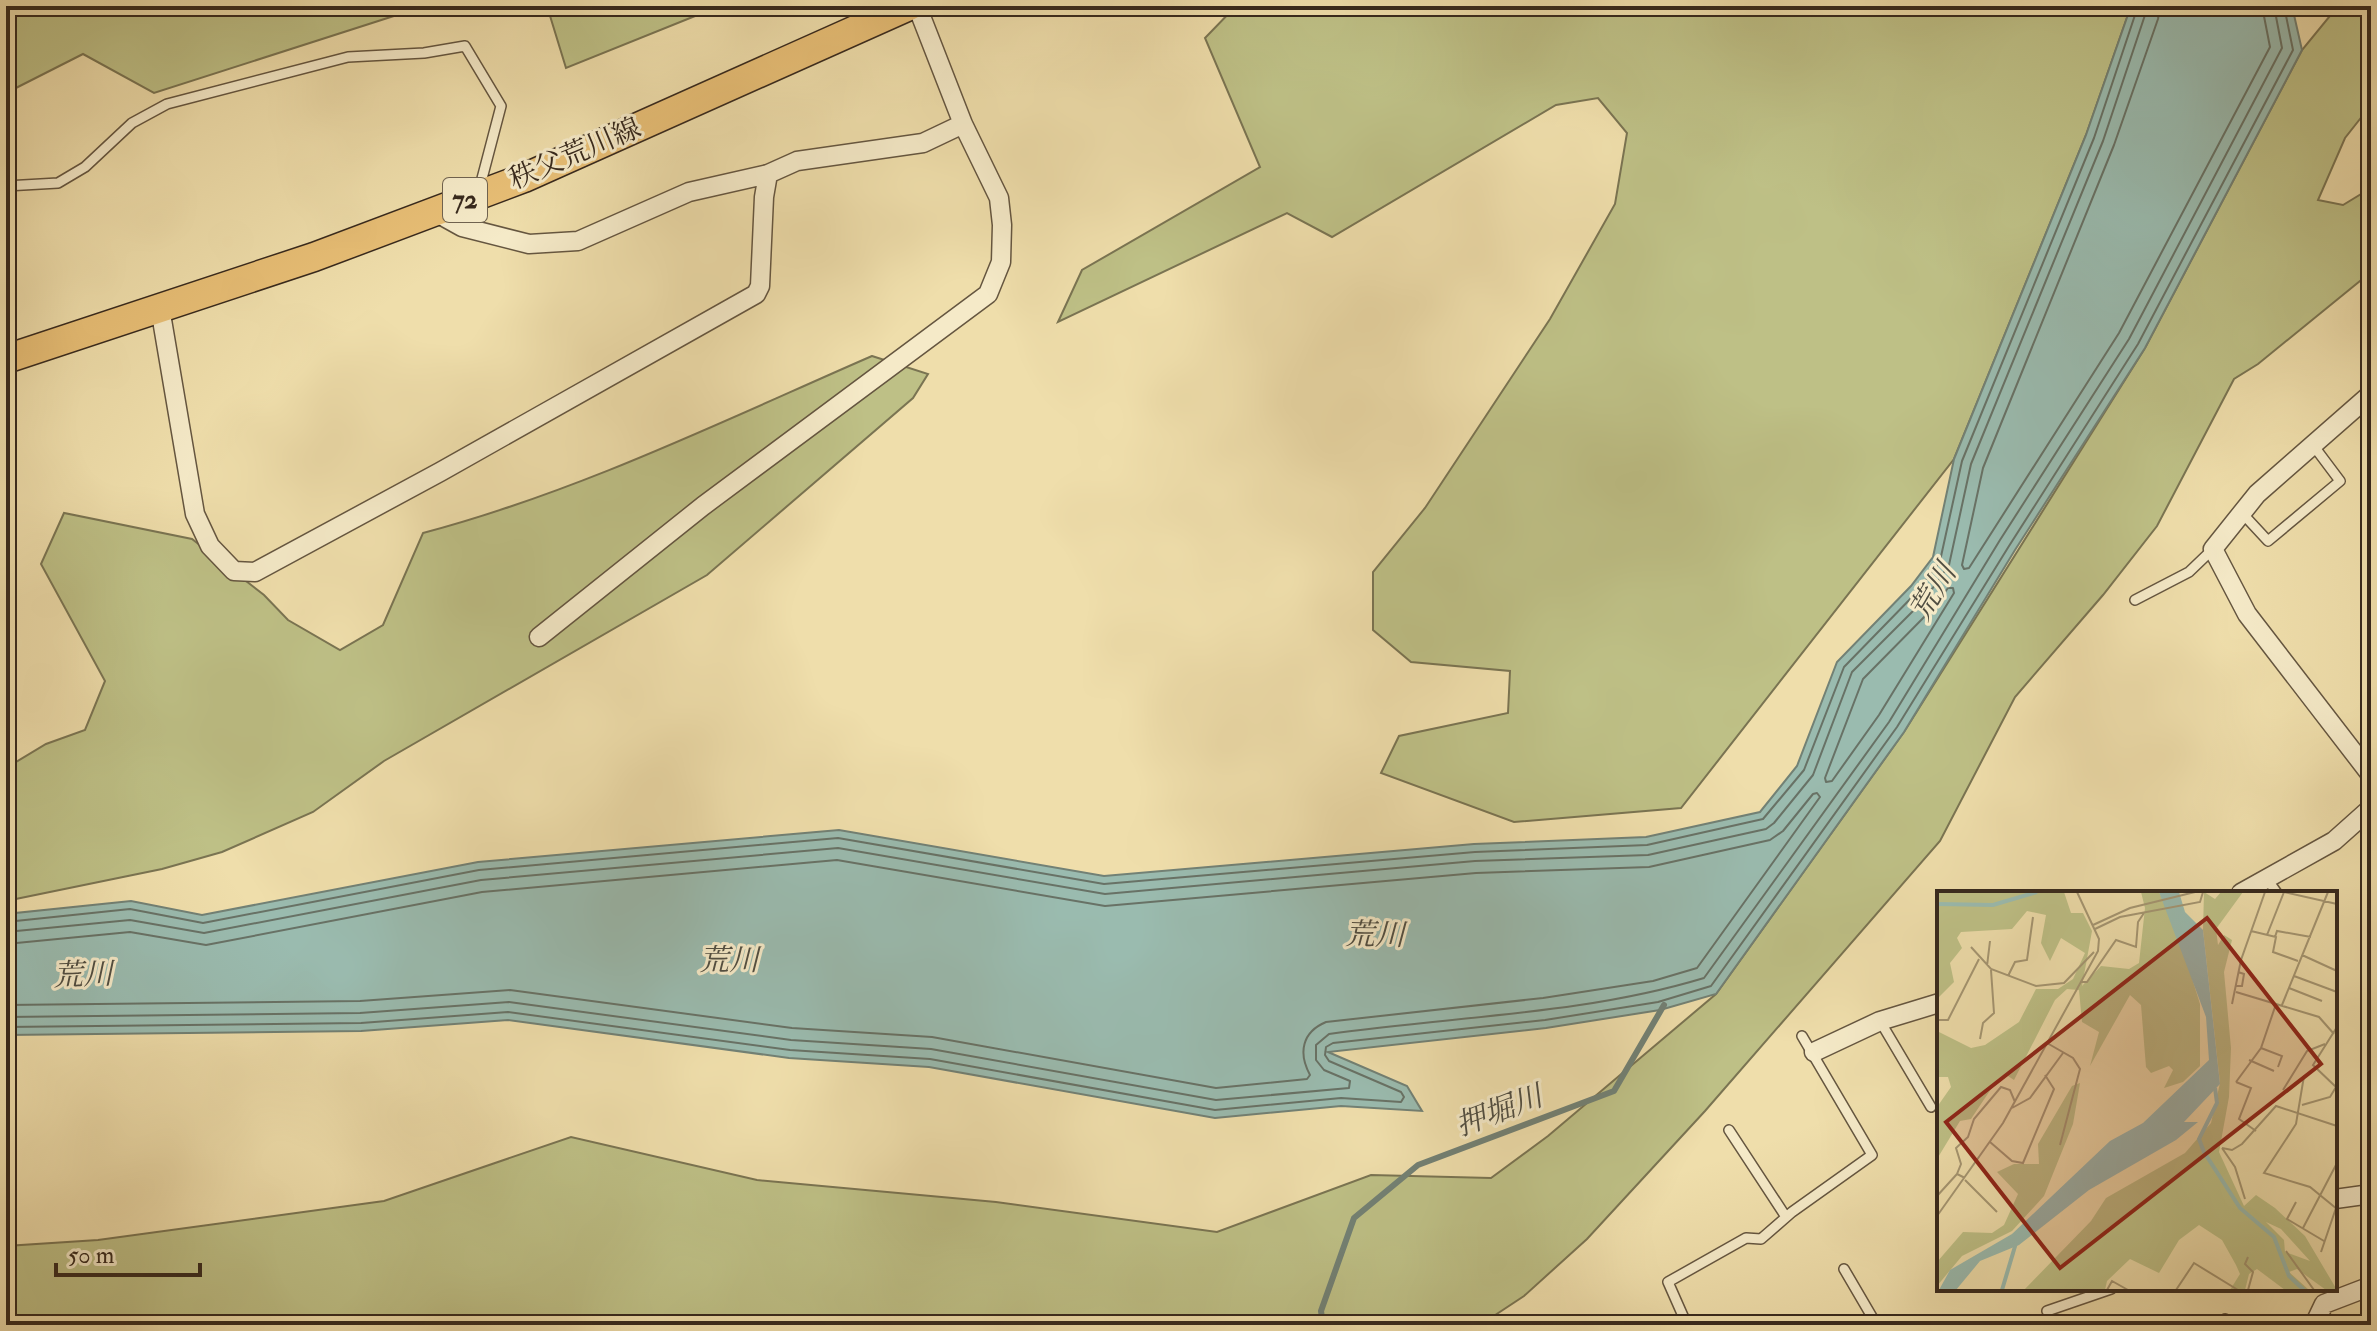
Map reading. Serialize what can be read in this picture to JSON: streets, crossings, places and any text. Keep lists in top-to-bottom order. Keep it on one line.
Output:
{"streets":{"main road":["秩父荒川線","72"]},"water":["荒川","押堀川"],"scale_bar":"50 m"}
